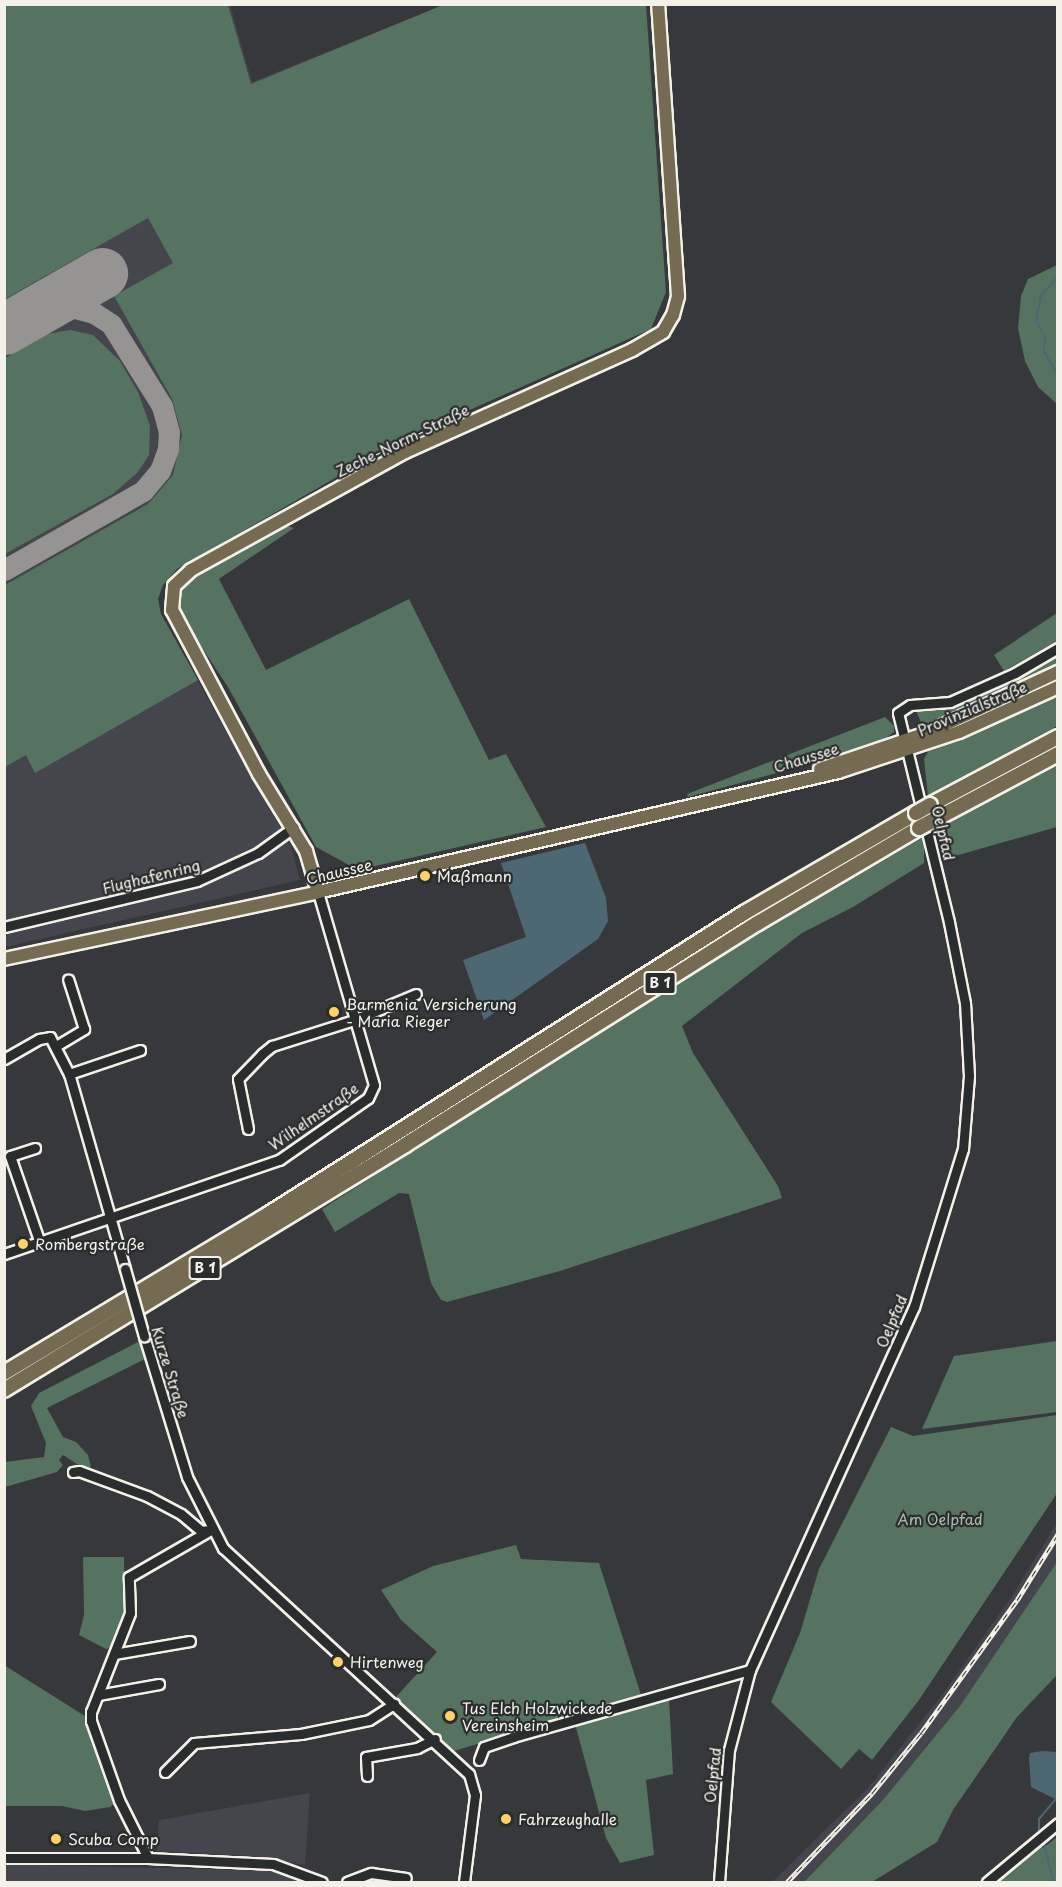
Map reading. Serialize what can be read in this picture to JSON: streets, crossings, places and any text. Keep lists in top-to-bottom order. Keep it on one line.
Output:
{"streets":{"highway":["B 1"],"main road":["Zeche-Norm-Straße","Provinzialstraße","Chaussee"],"street":["Oelpfad","Flughafenring","Wilhelmstraße","Kurze Straße"]},"crossings":[["Zeche-Norm-Straße","Chaussee"],["Zeche-Norm-Straße","Flughafenring"],["Zeche-Norm-Straße","Wilhelmstraße"],["Provinzialstraße","Chaussee"],["Provinzialstraße","Oelpfad"],["Chaussee","Oelpfad"],["Chaussee","Wilhelmstraße"],["Wilhelmstraße","Kurze Straße"]],"parks":["Am Oelpfad"],"places":["Maßmann","Barmenia Versicherung - Maria Rieger","Rombergstraße","Hirtenweg","Tus Elch Holzwickede Vereinsheim","Fahrzeughalle","Scuba Comp"]}
